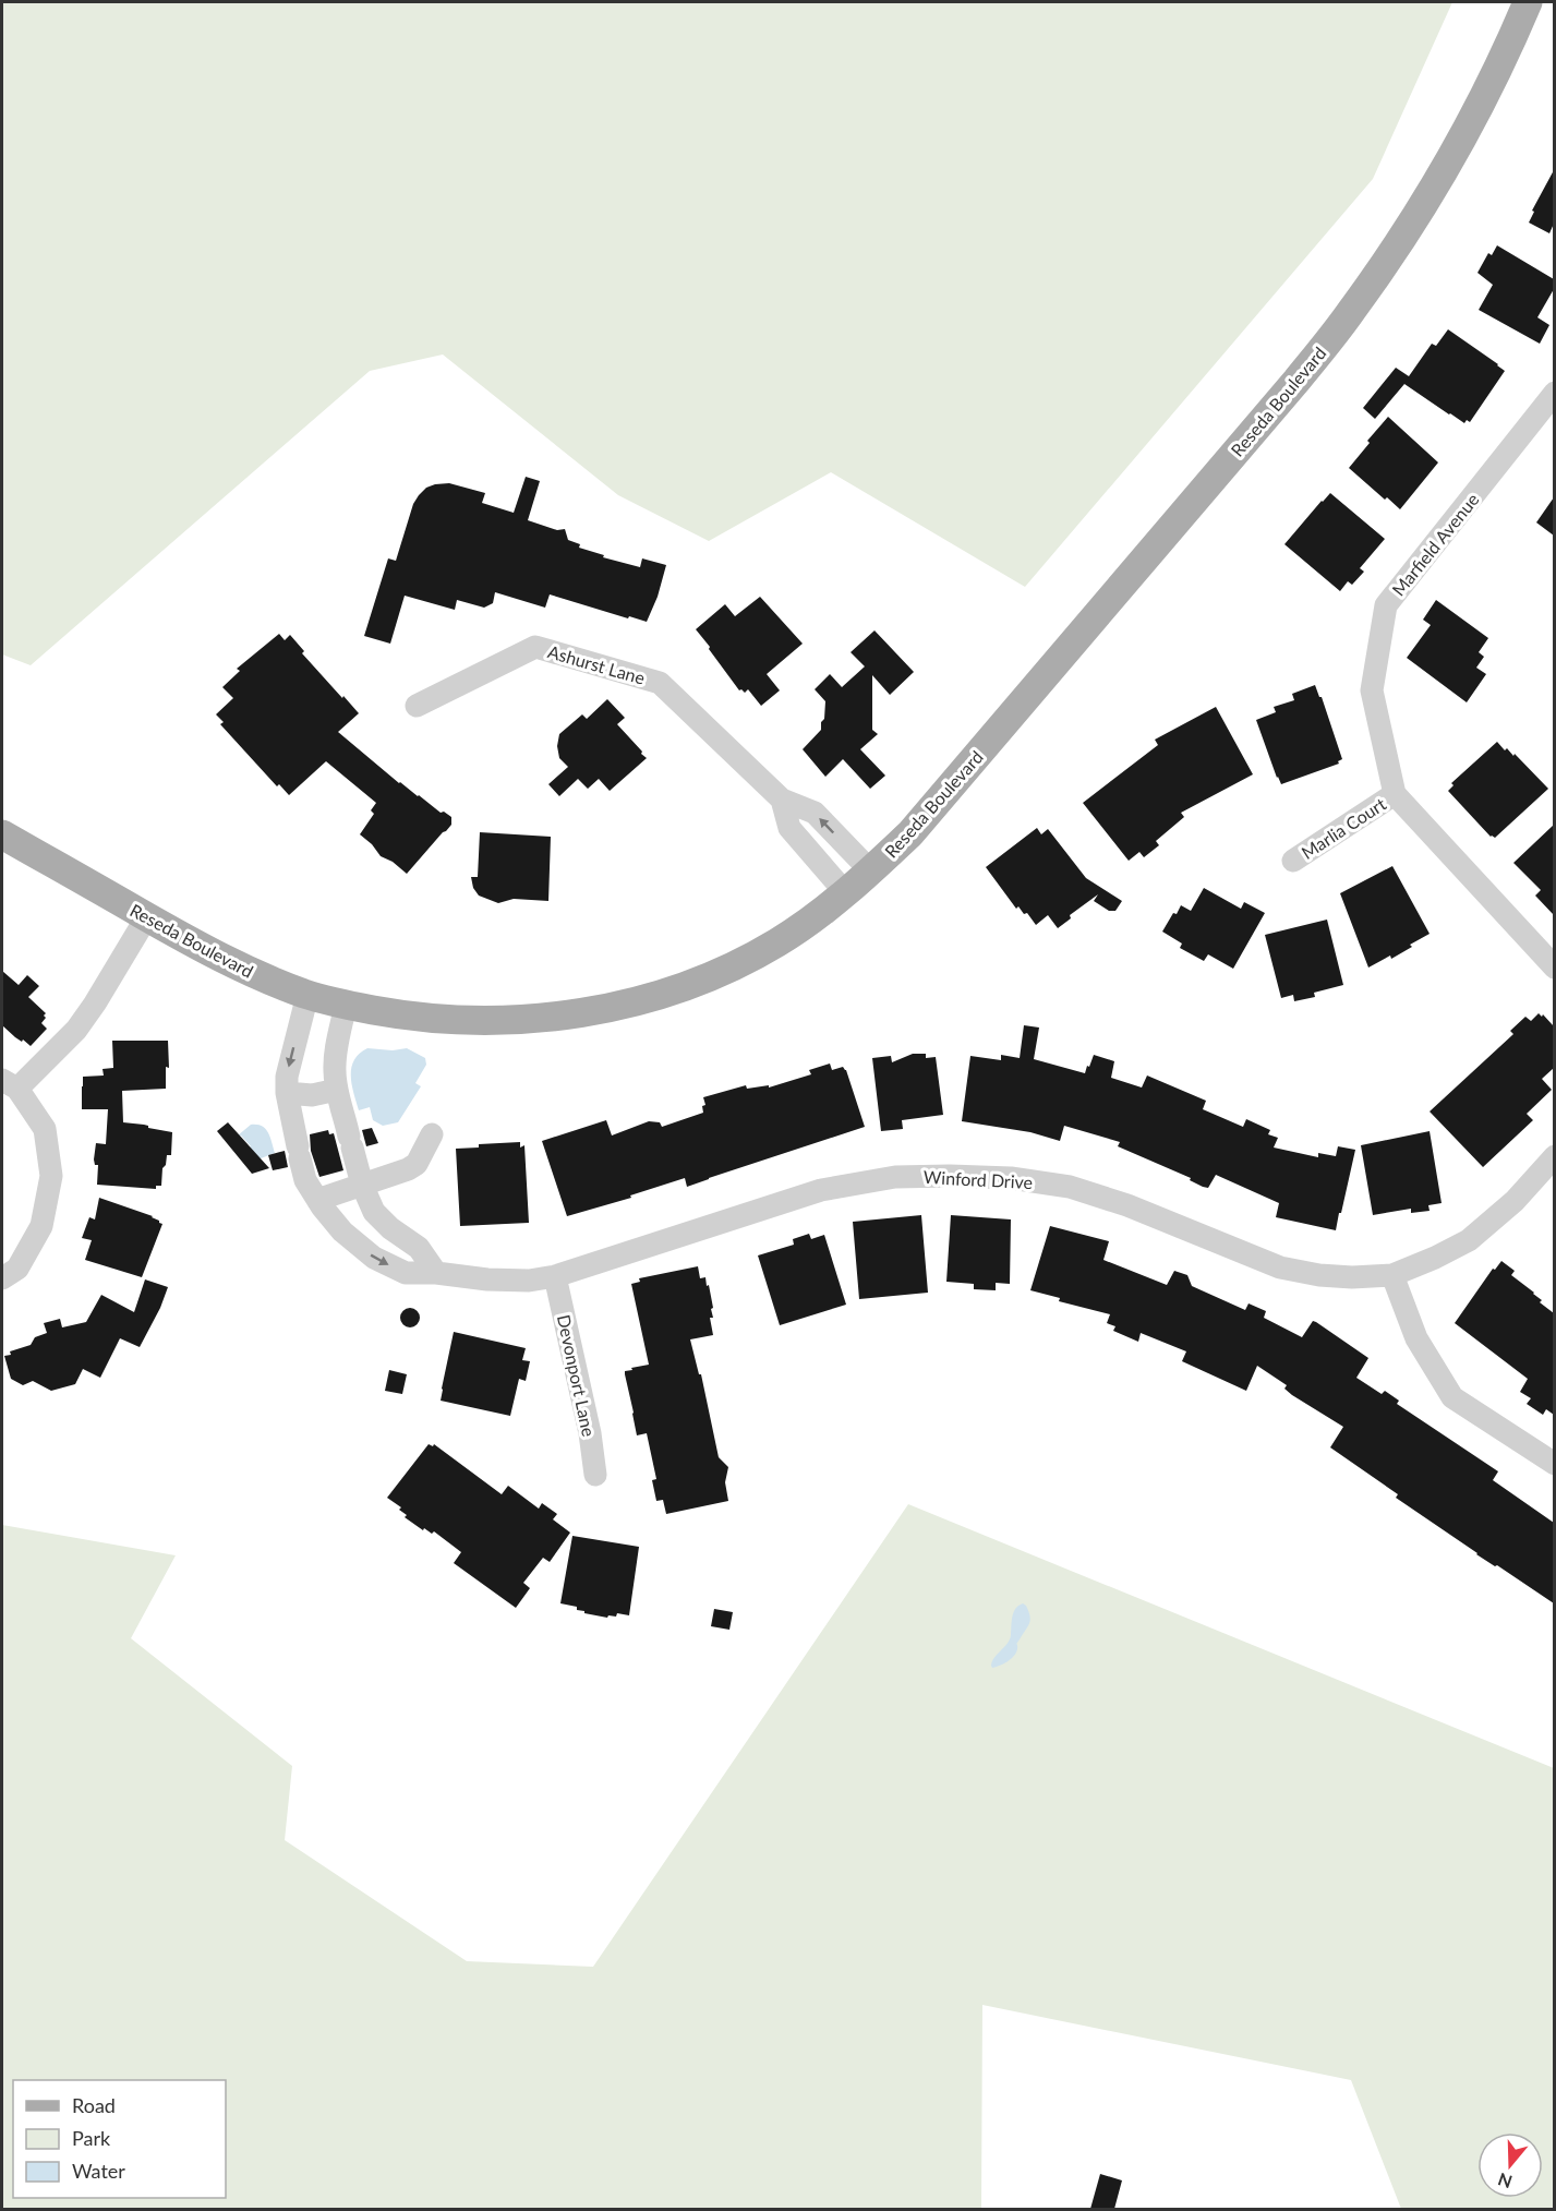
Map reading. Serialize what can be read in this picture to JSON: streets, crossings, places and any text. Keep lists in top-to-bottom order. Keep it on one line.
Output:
{"streets":{"main road":["Reseda Boulevard"],"street":["Marfield Avenue","Ashurst Lane","Marlia Court","Winford Drive","Devonport Lane"]},"crossings":[["Reseda Boulevard","Ashurst Lane"],["Reseda Boulevard","Winford Drive"],["Marfield Avenue","Marlia Court"],["Winford Drive","Devonport Lane"]],"legend":["Road","Park","Water"],"north":"bottom"}
